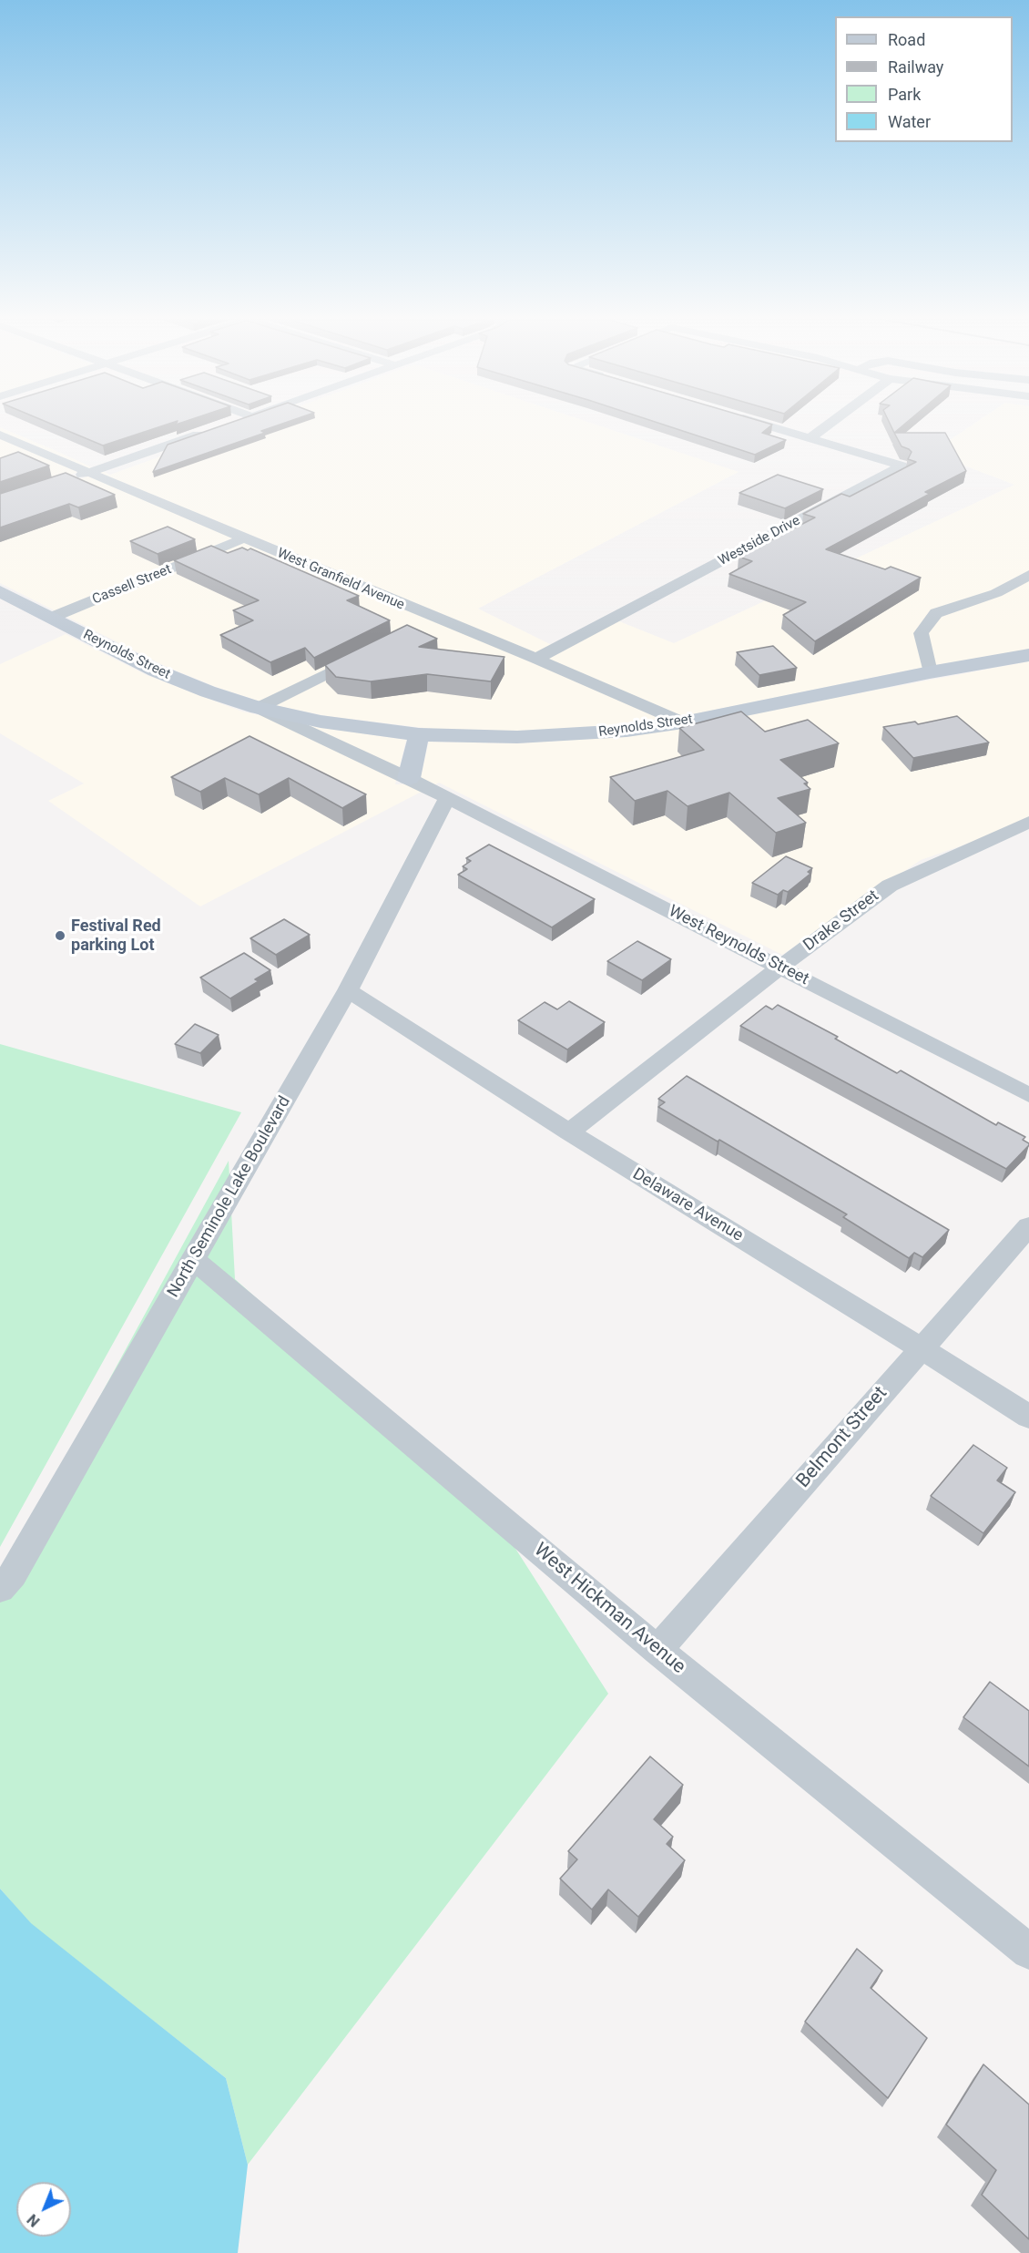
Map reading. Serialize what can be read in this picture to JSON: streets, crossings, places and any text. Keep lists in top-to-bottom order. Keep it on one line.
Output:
{"streets":{"main road":["Reynolds Street"],"street":["Westside Drive","West Granfield Avenue","Cassell Street","Drake Street","West Reynolds Street","North Seminole Lake Boulevard","Delaware Avenue","Belmont Street","West Hickman Avenue"]},"crossings":[["Westside Drive","West Granfield Avenue"],["West Granfield Avenue","Cassell Street"],["West Granfield Avenue","Reynolds Street"],["Cassell Street","Reynolds Street"],["Reynolds Street","West Reynolds Street"],["Reynolds Street","North Seminole Lake Boulevard"],["Drake Street","West Reynolds Street"],["Drake Street","Delaware Avenue"],["West Reynolds Street","North Seminole Lake Boulevard"],["North Seminole Lake Boulevard","Delaware Avenue"],["North Seminole Lake Boulevard","West Hickman Avenue"],["Delaware Avenue","Belmont Street"],["Belmont Street","West Hickman Avenue"]],"places":["Festival Red parking Lot"],"legend":["Road","Railway","Park","Water"],"north":"bottom left"}
